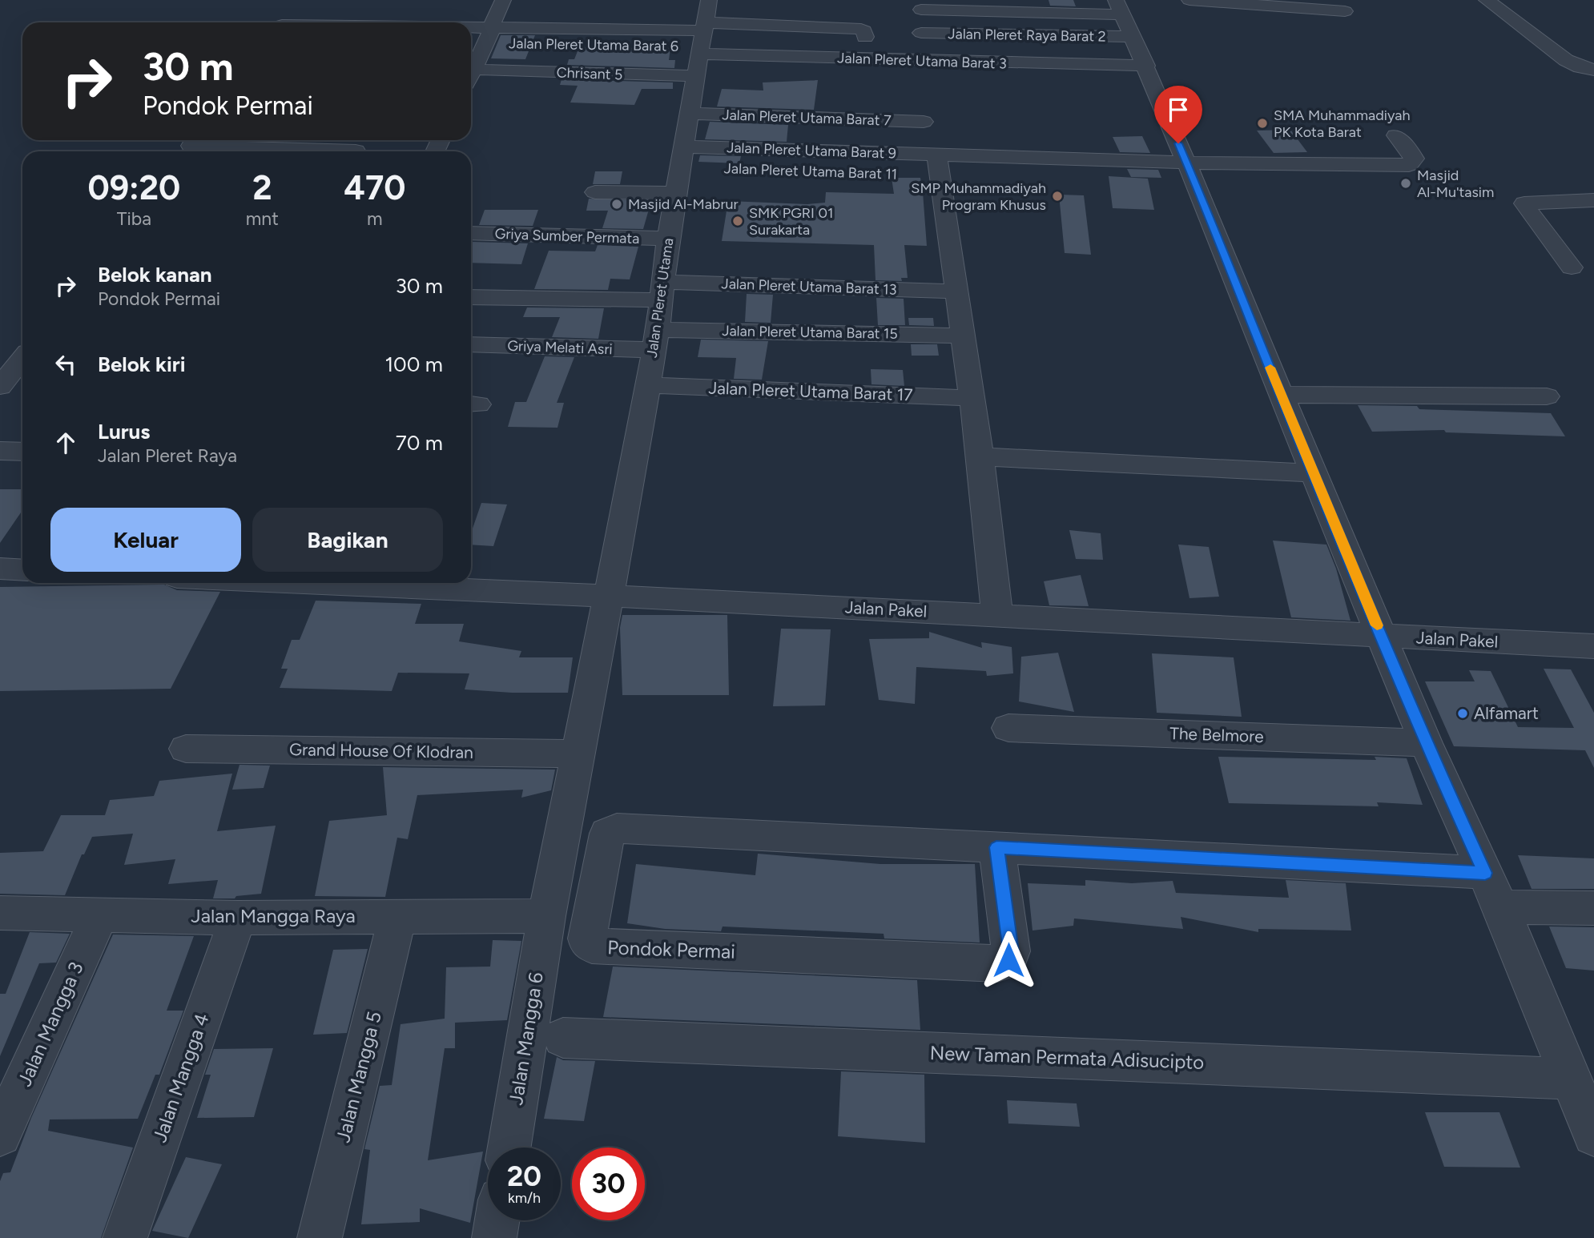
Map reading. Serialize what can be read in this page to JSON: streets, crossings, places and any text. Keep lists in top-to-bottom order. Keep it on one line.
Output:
{"streets":{"street":["Jalan Pleret Raya Barat 2","Jalan Pleret Utama Barat 6","Jalan Pleret Utama Barat 3","Chrisant 5","Jalan Pleret Utama Barat 7","Jalan Pleret Utama Barat 9","Griya Sumber Permata","Jalan Pleret Utama Barat 13","Jalan Pleret Utama","Jalan Pleret Utama Barat 15","Griya Melati Asri","Jalan Pleret Utama Barat 17","Jalan Pakel","The Belmore","Grand House Of Klodran","Jalan Mangga Raya","Pondok Permai","Jalan Mangga 3","Jalan Mangga 6","New Taman Permata Adisucipto","Jalan Mangga 5","Jalan Mangga 4"]},"crossings":[["Jalan Pleret Utama Barat 6","Jalan Pleret Utama Barat 3"],["Jalan Pleret Utama Barat 6","Chrisant 5"],["Jalan Pleret Utama Barat 6","Jalan Pleret Utama"],["Jalan Pleret Utama Barat 3","Chrisant 5"],["Jalan Pleret Utama Barat 3","Jalan Pleret Utama"],["Chrisant 5","Jalan Pleret Utama"],["Jalan Pleret Utama Barat 7","Jalan Pleret Utama"],["Jalan Pleret Utama Barat 9","Jalan Pleret Utama"],["Griya Sumber Permata","Jalan Pleret Utama"],["Jalan Pleret Utama Barat 13","Jalan Pleret Utama"],["Jalan Pleret Utama","Jalan Pleret Utama Barat 15"],["Jalan Pleret Utama","Griya Melati Asri"],["Jalan Pleret Utama","Jalan Pleret Utama Barat 17"],["Jalan Pleret Utama","Jalan Pakel"],["Jalan Pleret Utama","Grand House Of Klodran"],["Jalan Pleret Utama","Jalan Mangga 6"],["Jalan Pleret Utama Barat 15","Griya Melati Asri"],["Grand House Of Klodran","Jalan Mangga 6"],["Jalan Mangga Raya","Jalan Mangga 3"],["Jalan Mangga Raya","Jalan Mangga 6"],["Jalan Mangga Raya","Jalan Mangga 5"],["Jalan Mangga Raya","Jalan Mangga 4"]],"places":["SMA Muhammadiyah PK Kota Barat","Masjid Al-Mu'tasim","SMP Muhammadiyah Program Khusus","Masjid Al-Mabrur","SMK PGRI 01 Surakarta","Alfamart"],"page":{"turn":["30 m","Pondok Permai"],"eta":["09:20","Tiba","2","mnt","470","m"],"list":[{"name":"Belok kanan","note":"Pondok Permai","value":"30 m"},{"name":"Belok kiri","value":"100 m"},{"name":"Lurus","note":"Jalan Pleret Raya","value":"70 m"}],"buttons":["Keluar","Bagikan"],"speed":"20 km/h","limit":"30"}}
